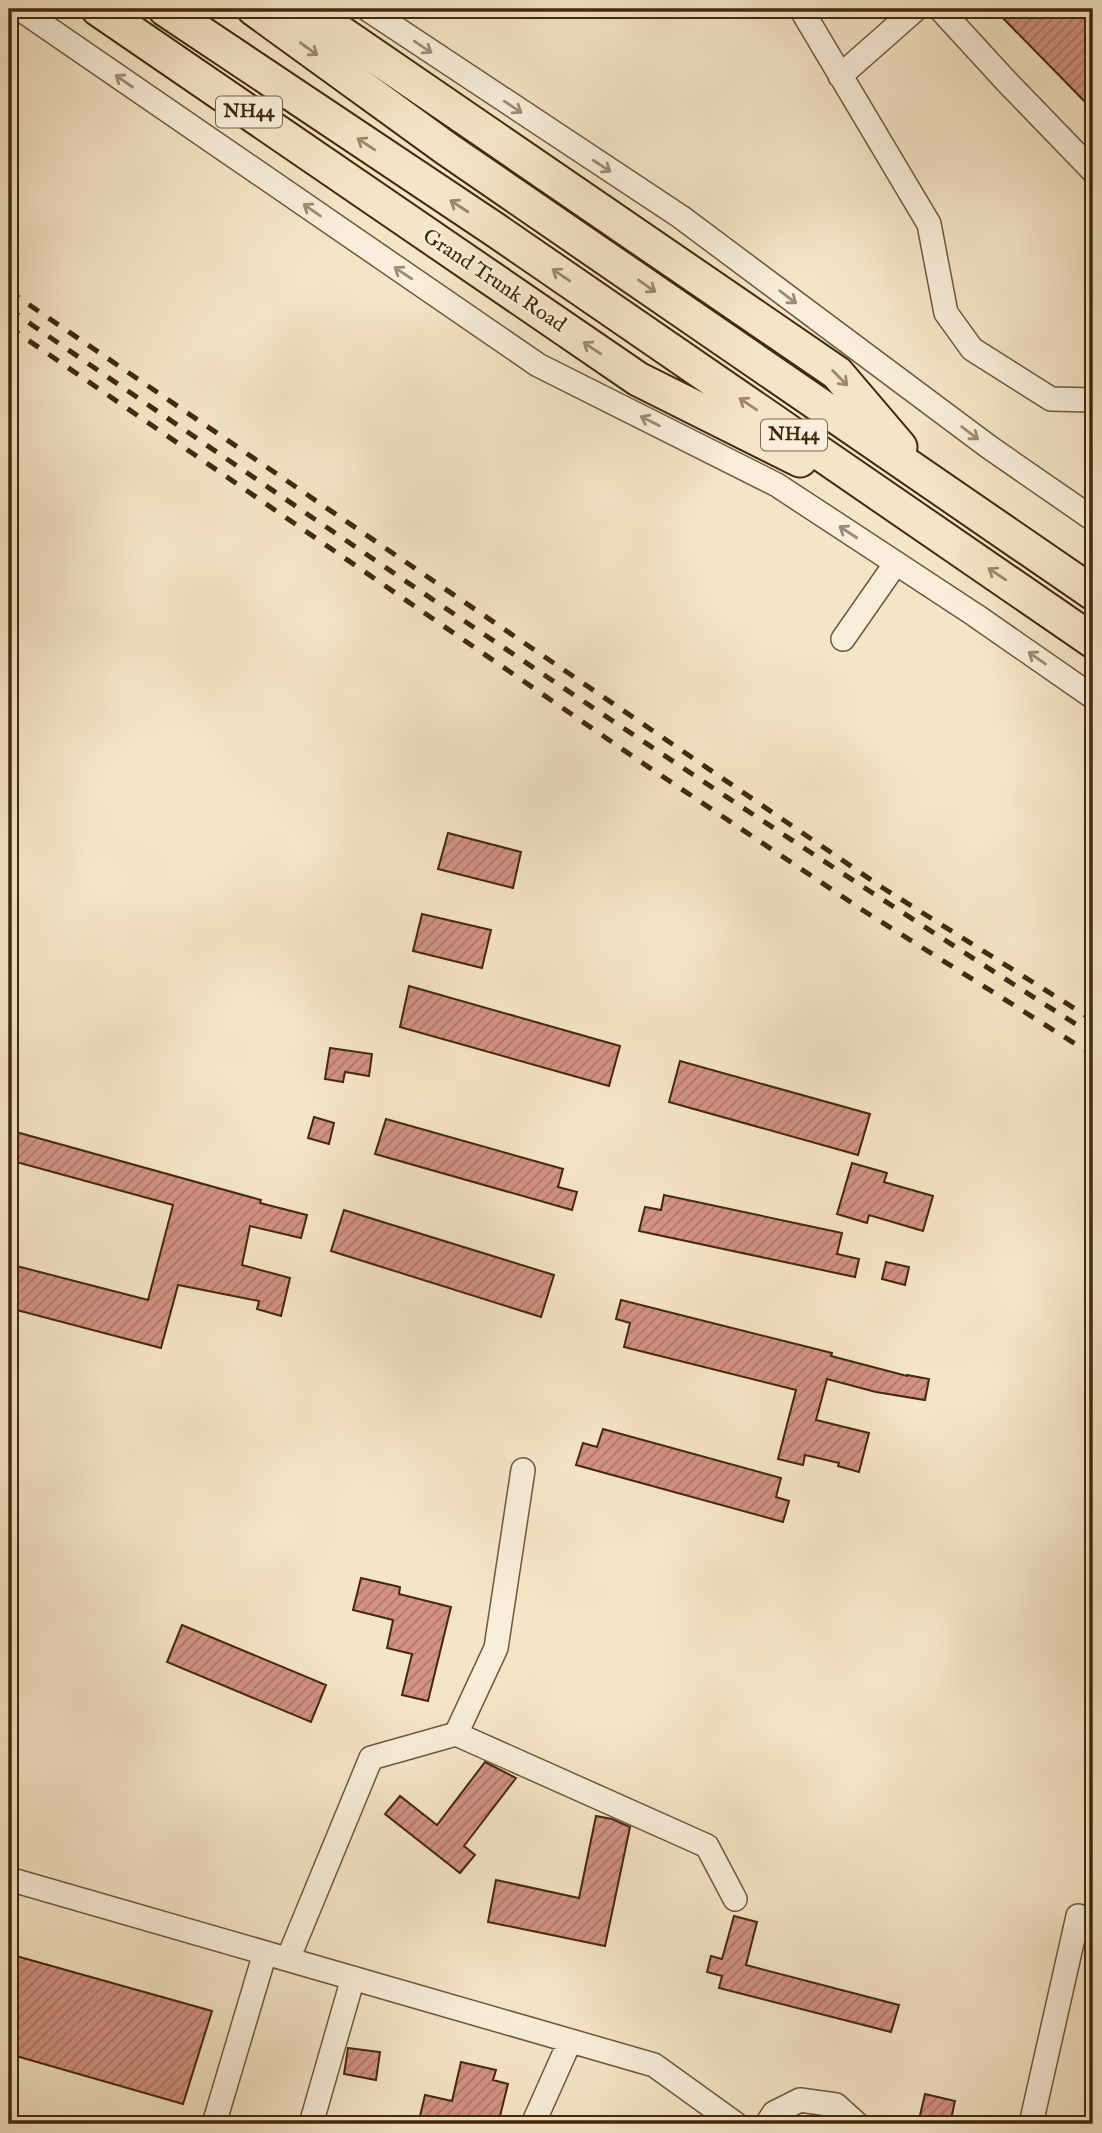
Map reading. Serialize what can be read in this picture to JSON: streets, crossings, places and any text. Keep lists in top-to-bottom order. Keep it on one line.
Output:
{"streets":{"highway":["NH44","Grand Trunk Road"]}}
